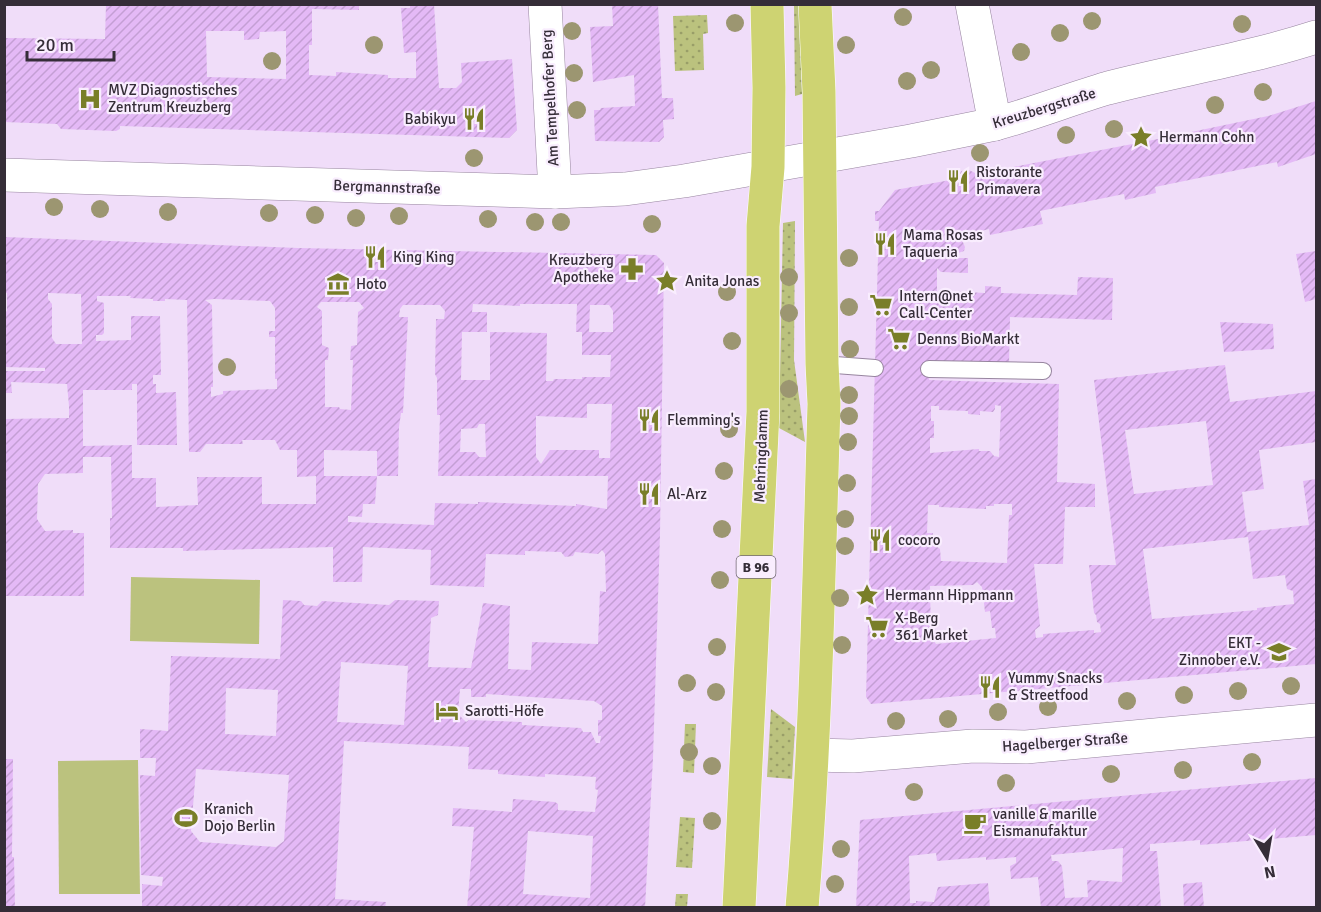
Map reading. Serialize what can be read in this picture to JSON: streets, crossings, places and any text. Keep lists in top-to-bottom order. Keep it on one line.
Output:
{"streets":{"main road":["Mehringdamm","B 96"],"street":["Am Tempelhofer Berg","Kreuzbergstraße","Bergmannstraße","Hagelberger Straße"]},"crossings":[["Am Tempelhofer Berg","Bergmannstraße"],["Kreuzbergstraße","Bergmannstraße"],["Kreuzbergstraße","Mehringdamm"],["Bergmannstraße","Mehringdamm"]],"places":{"hospital":["MVZ Diagnostisches Zentrum Kreuzberg"],"restaurant":["Babikyu","Ristorante Primavera","Mama Rosas Taqueria","King King","Flemming's","Al-Arz","cocoro","Yummy Snacks & Streetfood"],"place":["Hermann Cohn","Anita Jonas","Hermann Hippmann"],"pharmacy":["Kreuzberg Apotheke"],"museum":["Hoto"],"supermarket":["Intern@net Call-Center","Denns BioMarkt","X-Berg 361 Market"],"school or university":["EKT - Zinnober e.V."],"hotel":["Sarotti-Höfe"],"sports":["Kranich Dojo Berlin"],"cafe":["vanille & marille Eismanufaktur"]},"scale_bar":"20 m","north":"bottom"}
